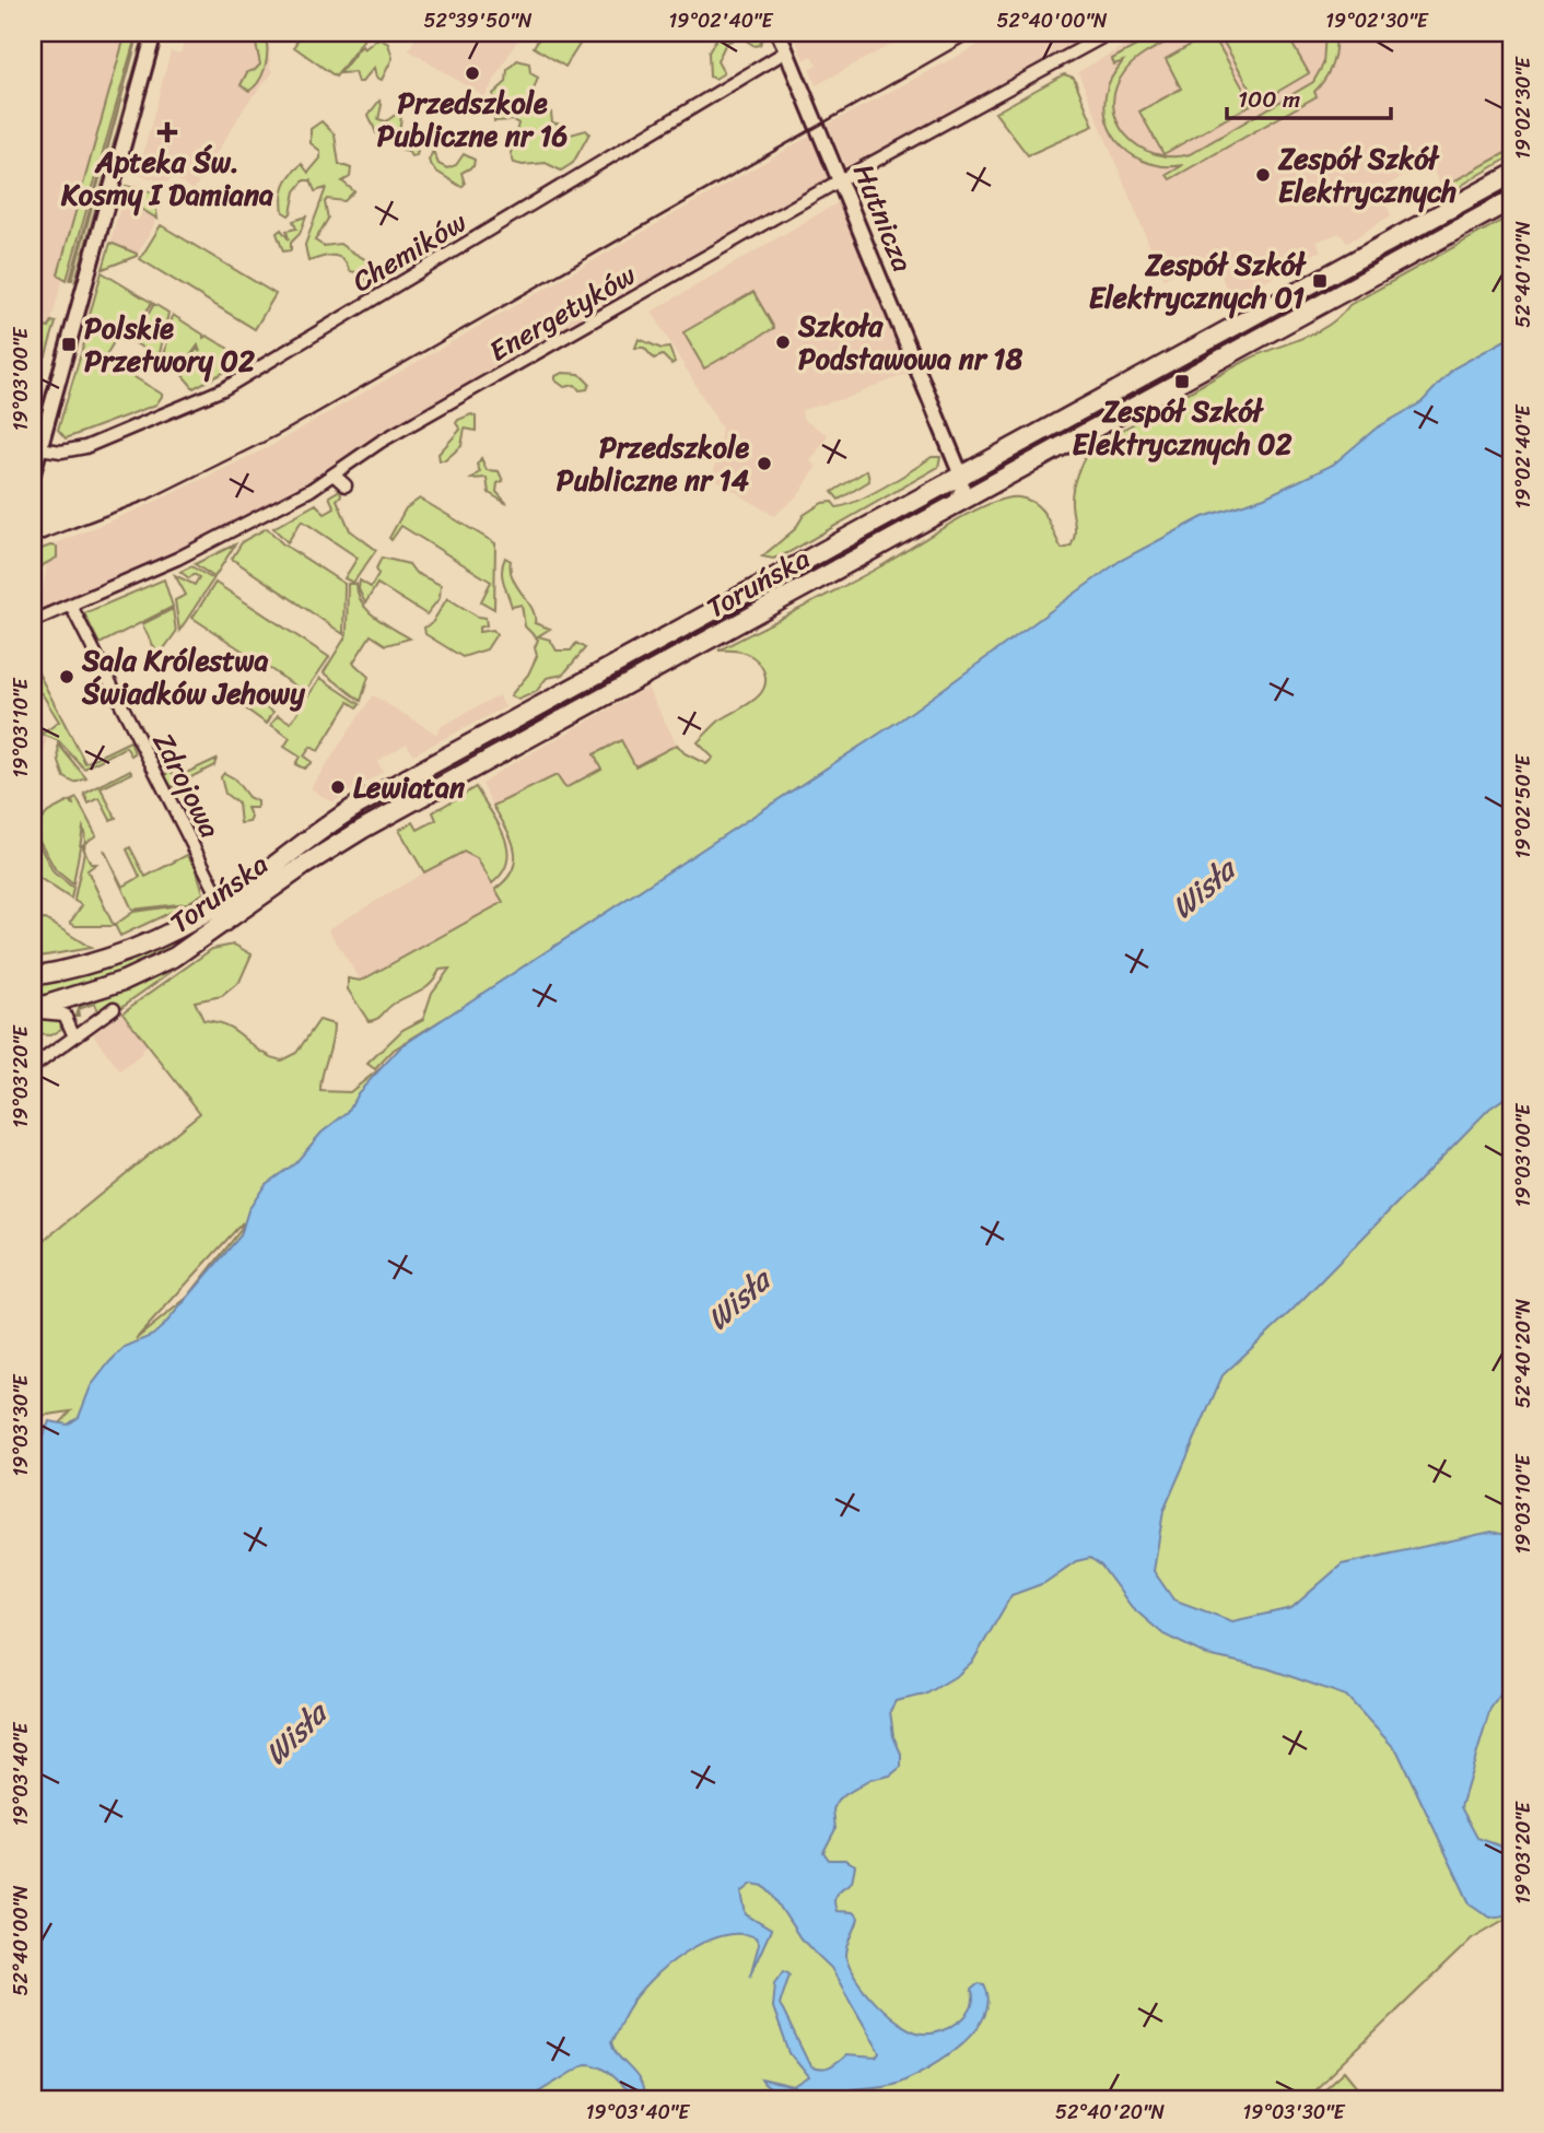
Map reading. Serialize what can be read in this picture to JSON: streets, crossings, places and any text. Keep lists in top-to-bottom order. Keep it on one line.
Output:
{"streets":{"main road":["Toruńska"],"street":["Hutnicza","Chemików","Energetyków","Zdrojowa"]},"crossings":[["Hutnicza","Chemików"],["Hutnicza","Energetyków"],["Hutnicza","Toruńska"],["Energetyków","Zdrojowa"],["Toruńska","Zdrojowa"]],"water":["Wisła"],"places":{"other":["Przedszkole Publiczne nr 16","Zespół Szkół Elektrycznych","Szkoła Podstawowa nr 18","Przedszkole Publiczne nr 14","Sala Królestwa Świadków Jehowy","Lewiatan"],"health":["Apteka Św. Kosmy I Damiana"],"transit":["Zespół Szkół Elektrycznych 01","Polskie Przetwory 02","Zespół Szkół Elektrycznych 02"]},"scale_bar":"100 m","coordinates":["52°39'50\"N","19°02'40\"E","52°40'00\"N","19°02'30\"E","52°40'10\"N","19°03'00\"E","19°03'10\"E","19°02'50\"E","19°03'20\"E","52°40'20\"N","19°03'30\"E","19°03'40\"E"]}
